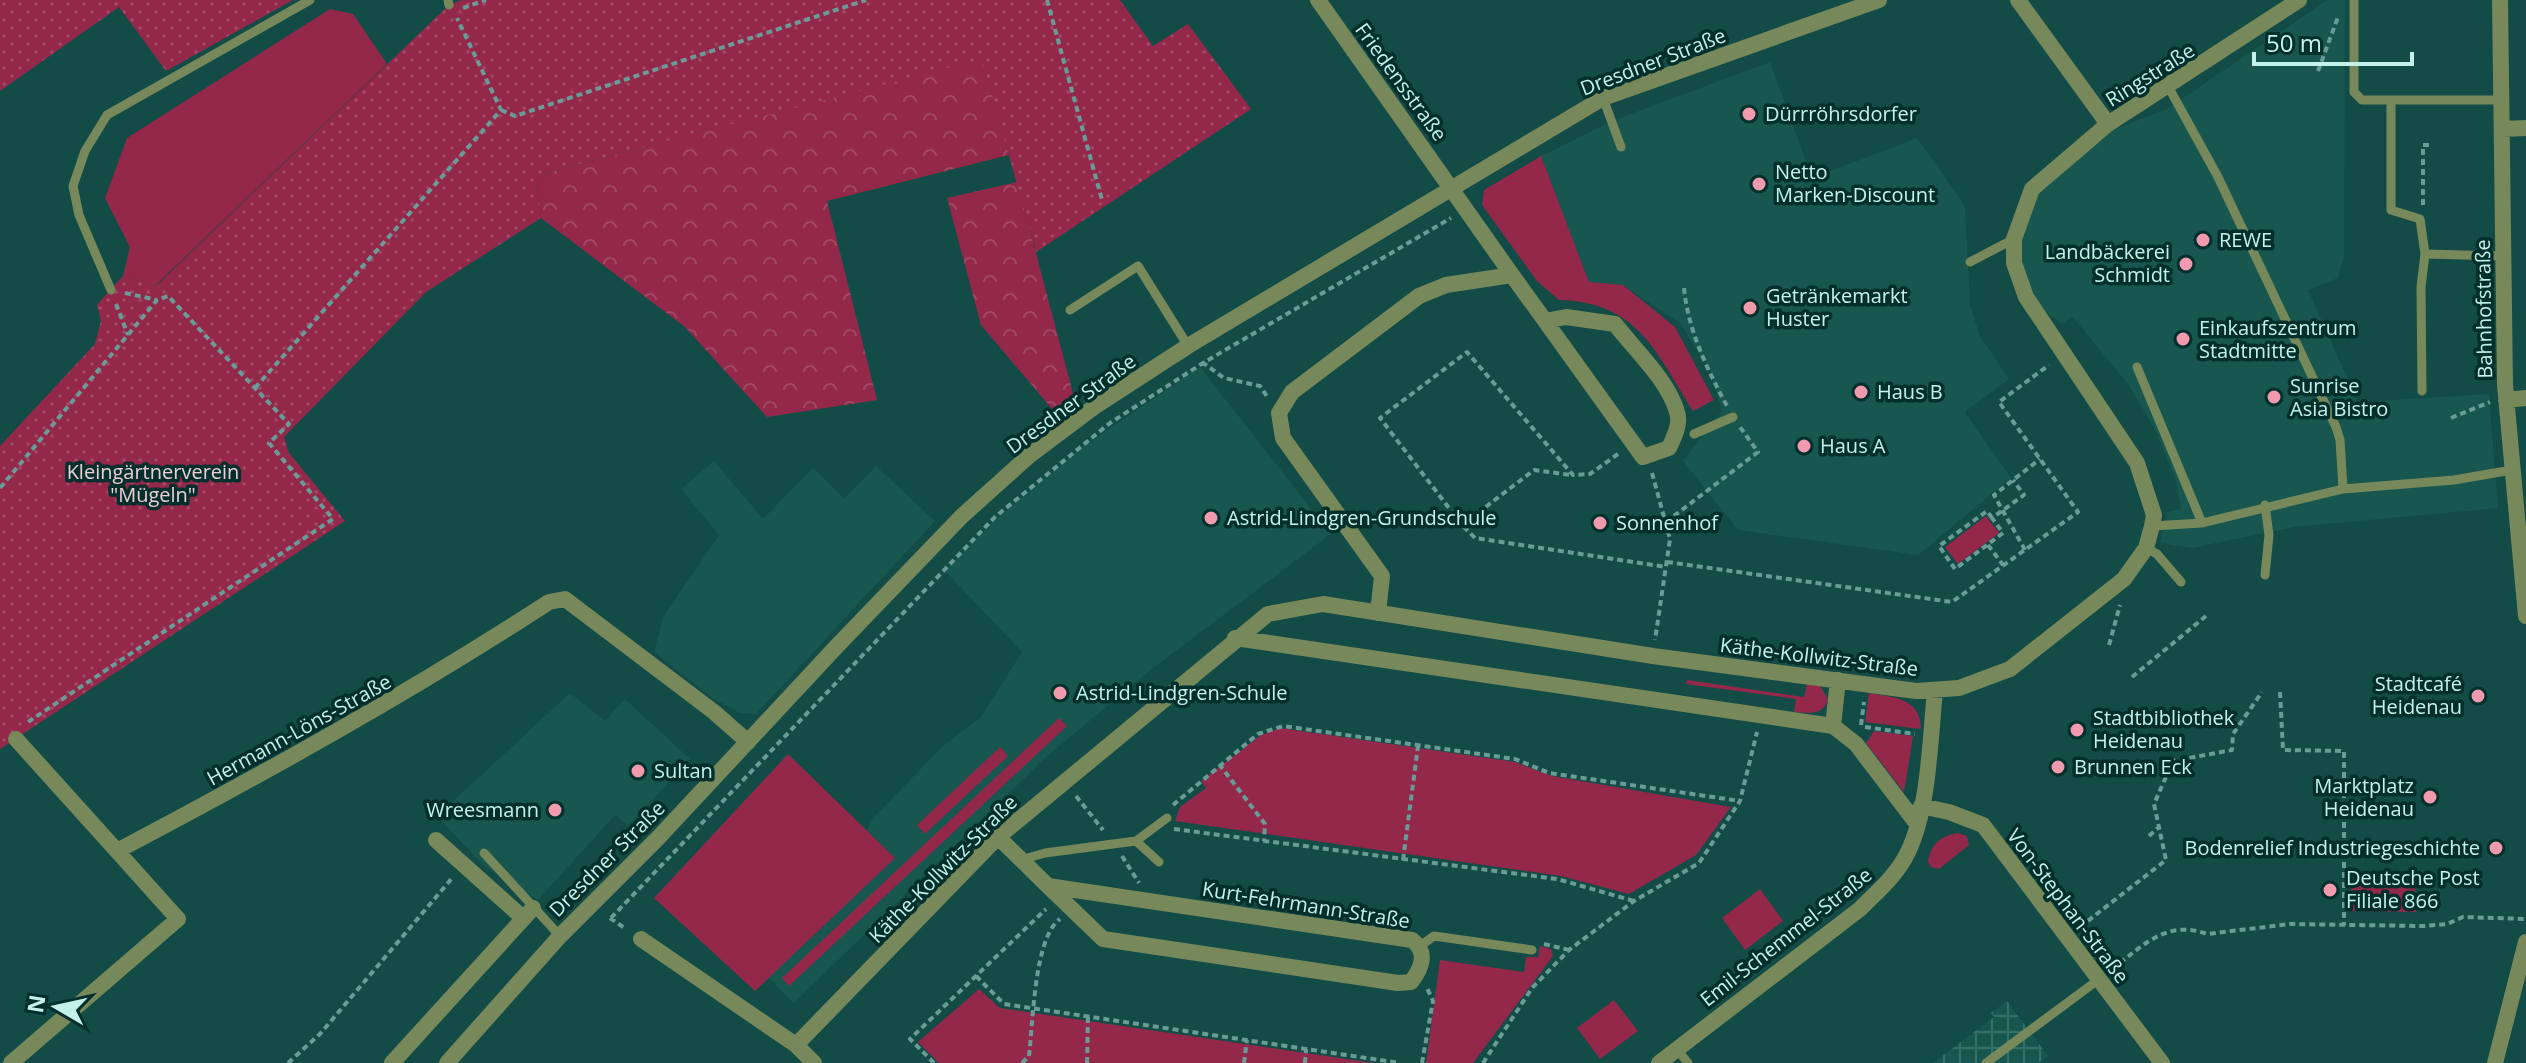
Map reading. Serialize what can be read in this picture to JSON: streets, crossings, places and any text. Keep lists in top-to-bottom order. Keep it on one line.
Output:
{"streets":{"street":["Dresdner Straße","Ringstraße","Friedensstraße","Bahnhofstraße","Käthe-Kollwitz-Straße","Hermann-Löns-Straße","Kurt-Fehrmann-Straße","Von-Stephan-Straße","Emil-Schemmel-Straße"]},"crossings":[["Dresdner Straße","Friedensstraße"],["Dresdner Straße","Hermann-Löns-Straße"],["Ringstraße","Käthe-Kollwitz-Straße"],["Käthe-Kollwitz-Straße","Emil-Schemmel-Straße"],["Von-Stephan-Straße","Emil-Schemmel-Straße"]],"parks":["Kleingärtnerverein \"Mügeln\""],"places":["Dürrröhrsdorfer","Netto Marken-Discount","REWE","Landbäckerei Schmidt","Getränkemarkt Huster","Einkaufszentrum Stadtmitte","Haus B","Sunrise Asia Bistro","Haus A","Astrid-Lindgren-Grundschule","Sonnenhof","Astrid-Lindgren-Schule","Stadtcafé Heidenau","Stadtbibliothek Heidenau","Brunnen Eck","Sultan","Marktplatz Heidenau","Wreesmann","Bodenrelief Industriegeschichte","Deutsche Post Filiale 866"],"scale_bar":"50 m","north":"left"}
